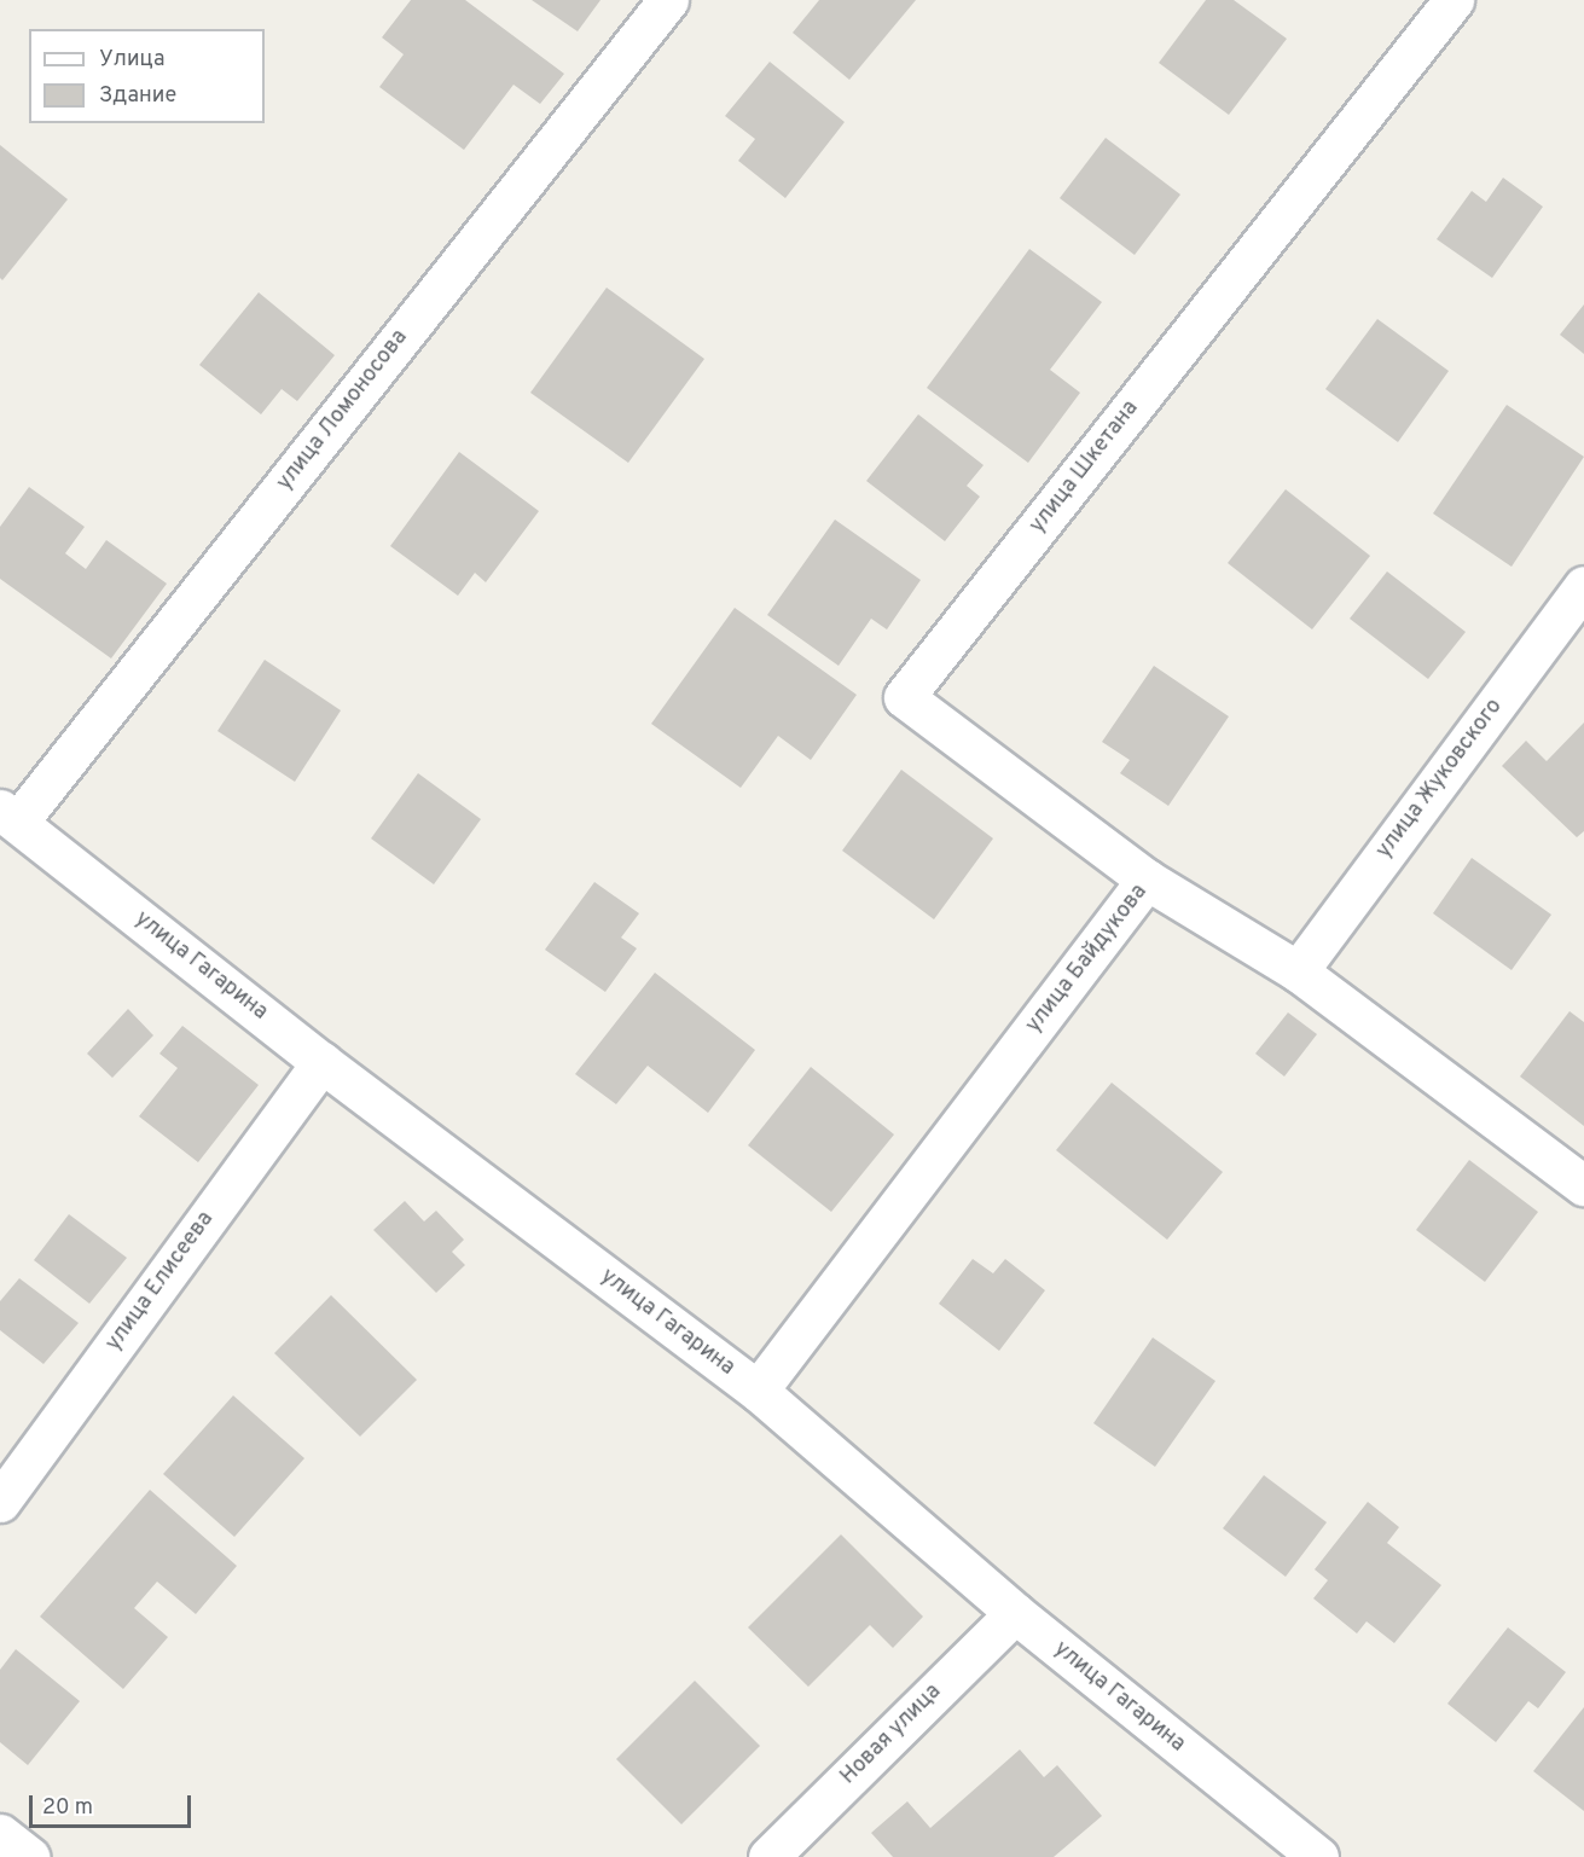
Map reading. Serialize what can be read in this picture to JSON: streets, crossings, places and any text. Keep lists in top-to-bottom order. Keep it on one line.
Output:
{"streets":{"street":["улица Ломоносова","улица Шкетана","улица Жуковского","улица Байдукова","улица Гагарина","улица Елисеева","Новая улица"]},"crossings":[["улица Ломоносова","улица Гагарина"],["улица Шкетана","улица Байдукова"],["улица Жуковского","улица Байдукова"],["улица Байдукова","улица Гагарина"],["улица Гагарина","улица Елисеева"],["улица Гагарина","Новая улица"]],"legend":["Улица","Здание"],"scale_bar":"20 m"}
